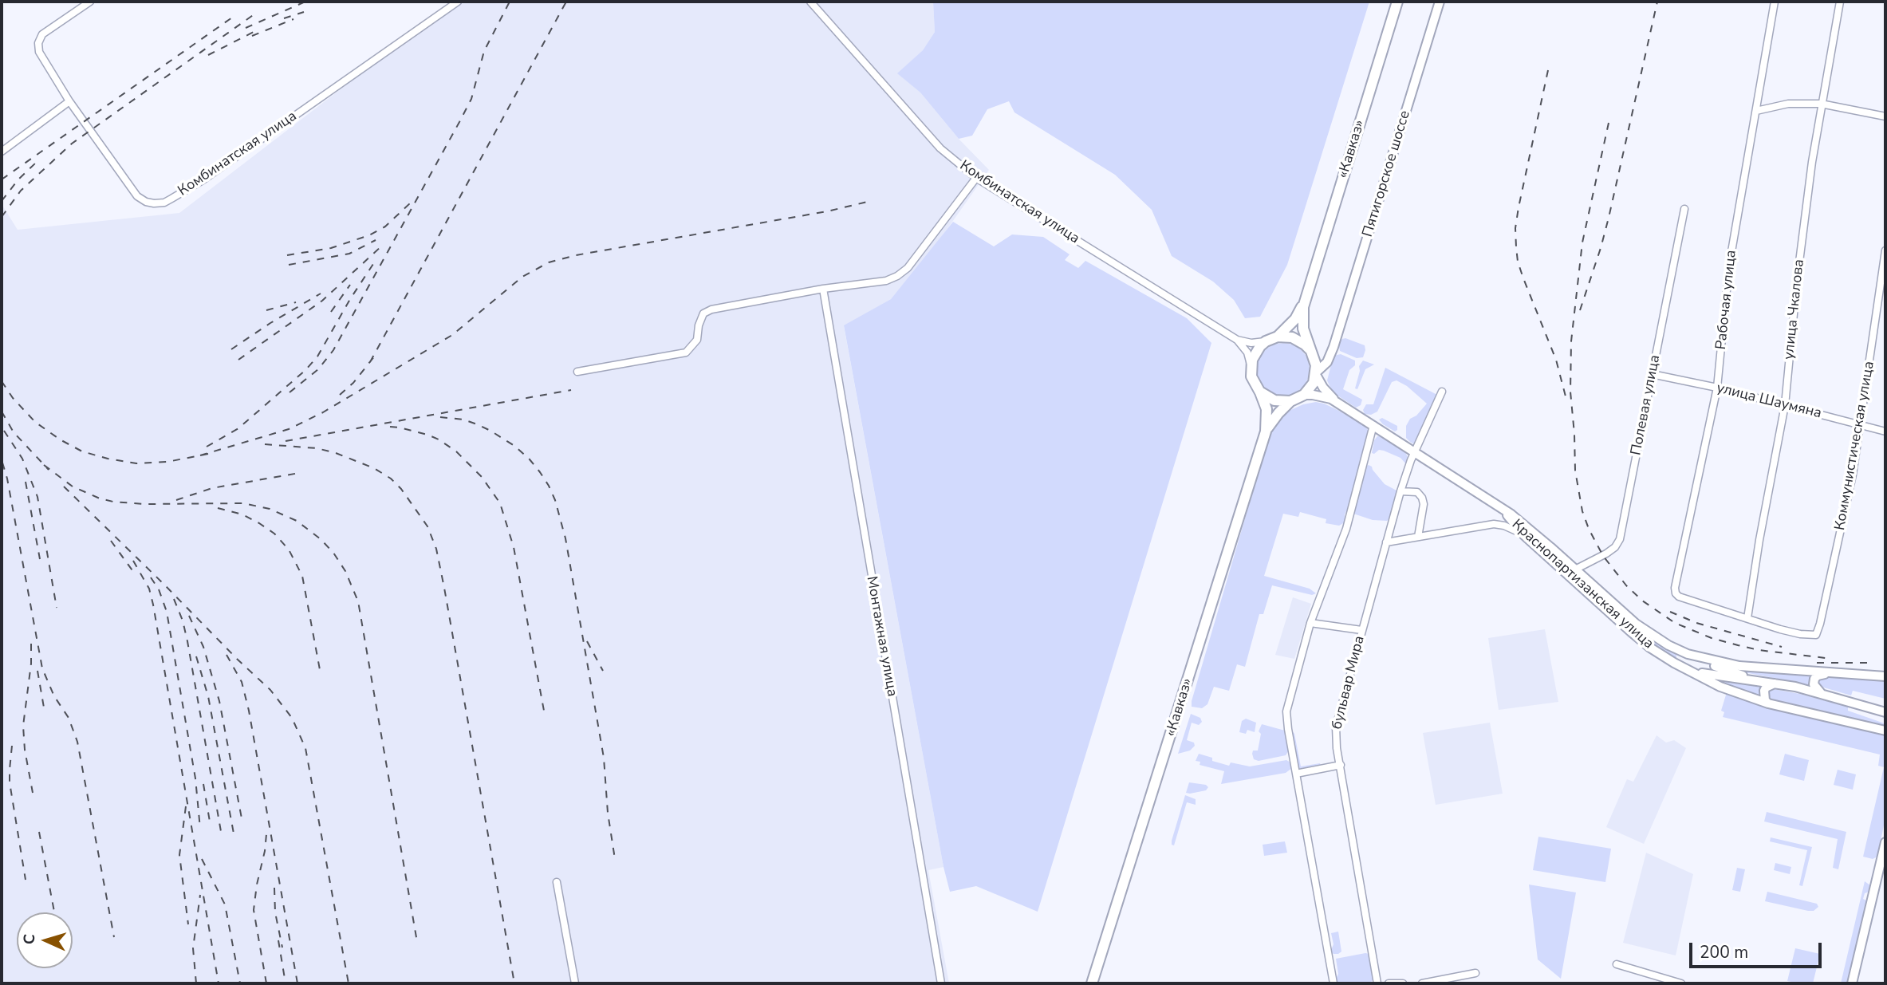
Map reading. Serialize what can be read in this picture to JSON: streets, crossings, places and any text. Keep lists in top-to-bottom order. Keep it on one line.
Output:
{"streets":{"highway":["«Кавказ»"],"main road":["Пятигорское шоссе","Краснопартизанская улица"],"street":["Комбинатская улица","Рабочая улица","улица Чкалова","улица Шаумяна","Полевая улица","Коммунистическая улица","Монтажная улица","бульвар Мира"]},"crossings":[["«Кавказ»","Комбинатская улица"],["«Кавказ»","Пятигорское шоссе"],["«Кавказ»","Краснопартизанская улица"],["Комбинатская улица","Пятигорское шоссе"],["Комбинатская улица","Краснопартизанская улица"],["Пятигорское шоссе","Краснопартизанская улица"],["Рабочая улица","улица Чкалова"],["Рабочая улица","улица Шаумяна"],["Рабочая улица","Коммунистическая улица"],["улица Чкалова","улица Шаумяна"],["улица Чкалова","Коммунистическая улица"],["улица Шаумяна","Полевая улица"],["улица Шаумяна","Коммунистическая улица"],["Полевая улица","Краснопартизанская улица"],["Краснопартизанская улица","бульвар Мира"]],"scale_bar":"200 m","north":"left"}
